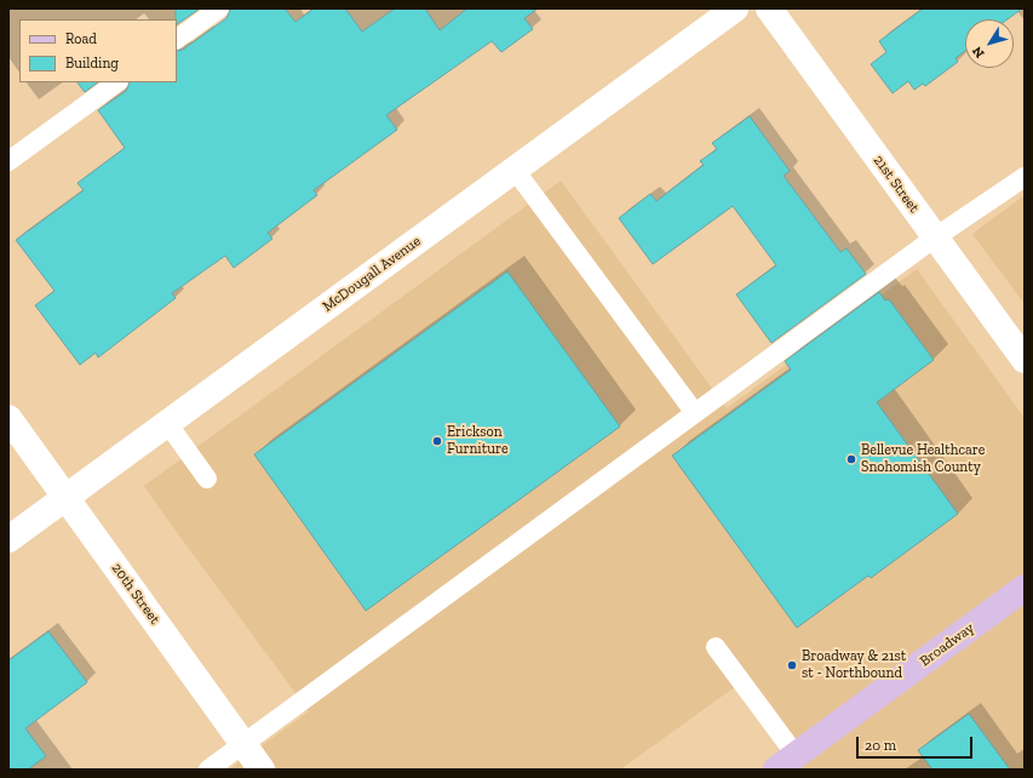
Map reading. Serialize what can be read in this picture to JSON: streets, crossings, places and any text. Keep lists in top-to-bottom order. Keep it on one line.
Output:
{"streets":{"main road":["Broadway"],"street":["21st Street","McDougall Avenue","20th Street"]},"crossings":[["McDougall Avenue","20th Street"]],"places":["Erickson Furniture","Bellevue Healthcare Snohomish County","Broadway & 21st st - Northbound"],"legend":["Road","Building"],"scale_bar":"20 m","north":"bottom left"}
